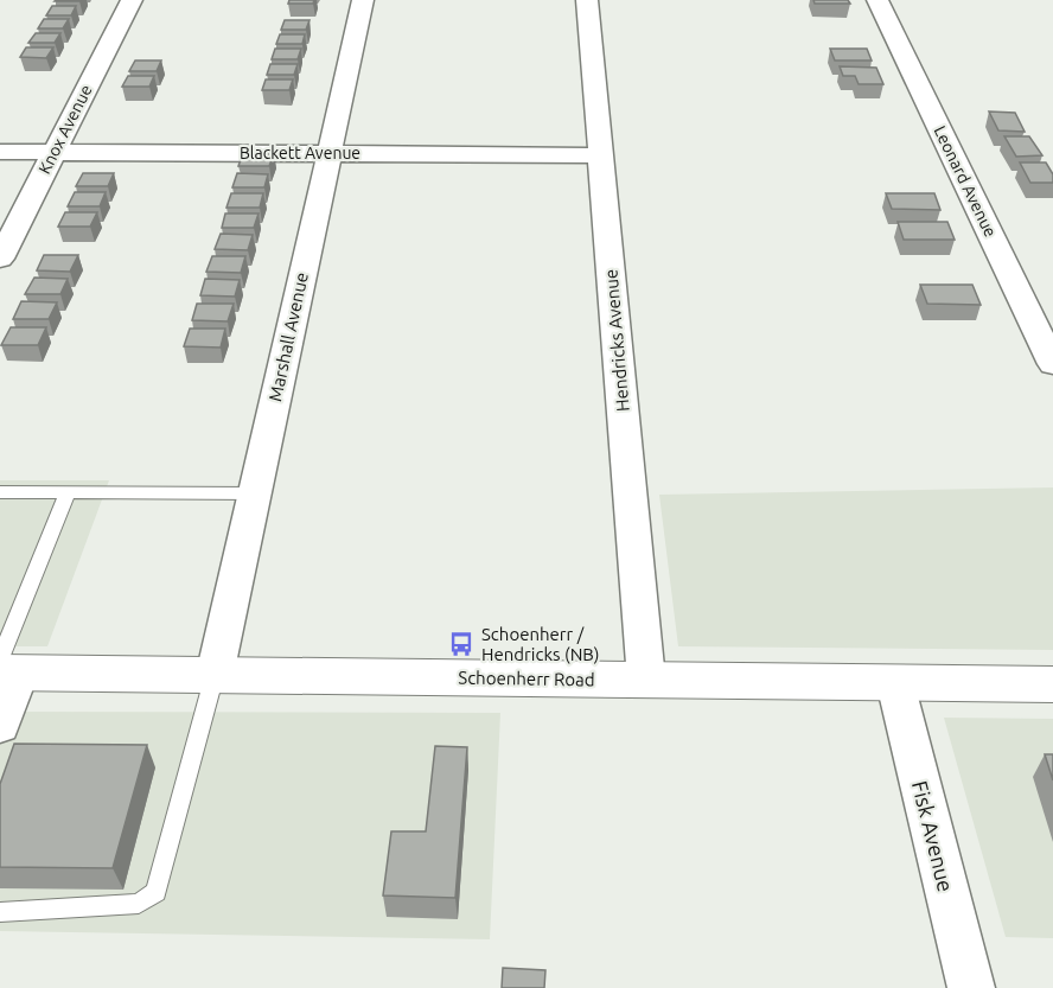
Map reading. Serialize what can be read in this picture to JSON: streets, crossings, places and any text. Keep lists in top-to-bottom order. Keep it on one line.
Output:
{"streets":{"main road":["Schoenherr Road"],"street":["Knox Avenue","Blackett Avenue","Leonard Avenue","Marshall Avenue","Hendricks Avenue","Fisk Avenue"]},"crossings":[["Knox Avenue","Blackett Avenue"],["Blackett Avenue","Marshall Avenue"],["Blackett Avenue","Hendricks Avenue"],["Marshall Avenue","Schoenherr Road"],["Hendricks Avenue","Schoenherr Road"],["Schoenherr Road","Fisk Avenue"]],"places":{"bus stop":["Schoenherr / Hendricks (NB)"]}}
